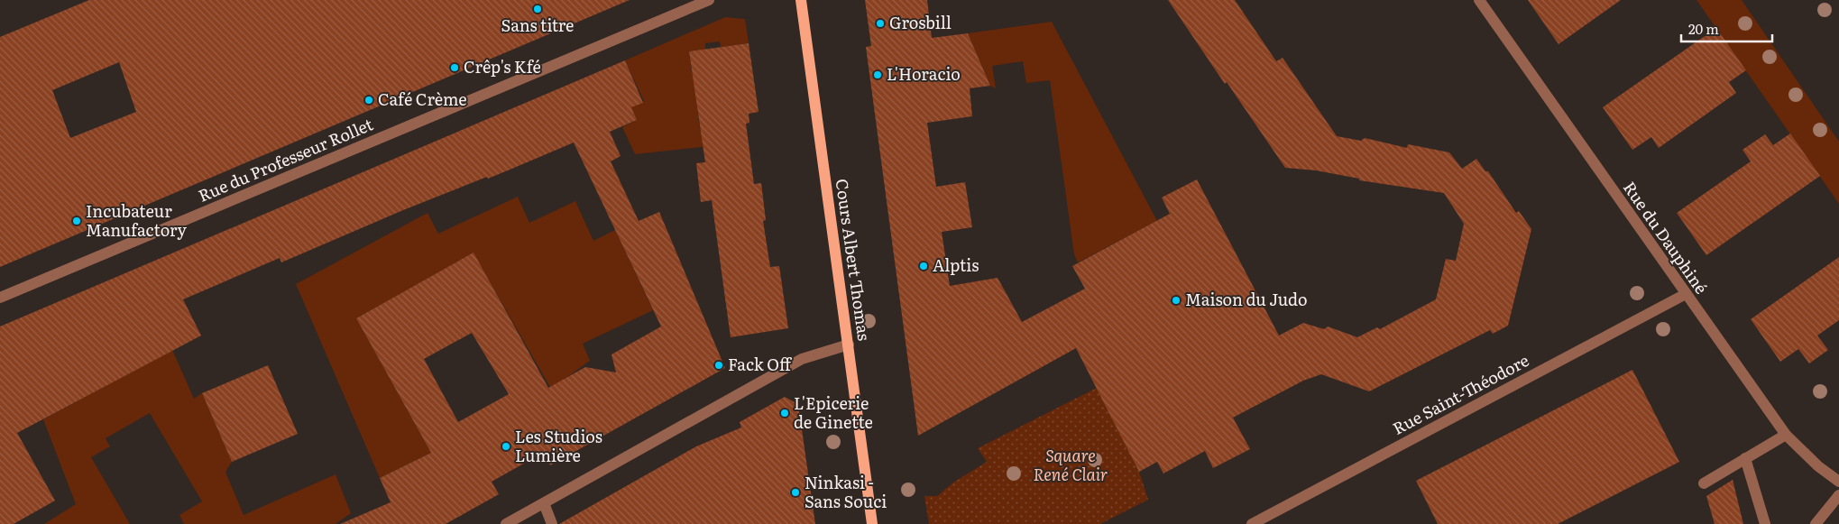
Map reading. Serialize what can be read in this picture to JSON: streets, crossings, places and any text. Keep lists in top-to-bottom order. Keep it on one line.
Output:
{"streets":{"main road":["Cours Albert Thomas"],"street":["Rue du Professeur Rollet","Rue du Dauphiné","Rue Saint-Théodore"]},"crossings":[["Rue du Dauphiné","Rue Saint-Théodore"]],"parks":["Square René Clair"],"places":["Sans titre","Grosbill","Crêp's Kfé","L'Horacio","Café Crème","Incubateur Manufactory","Alptis","Maison du Judo","Fack Off","L'Epicerie de Ginette","Les Studios Lumière","Ninkasi - Sans Souci"],"scale_bar":"20 m"}
